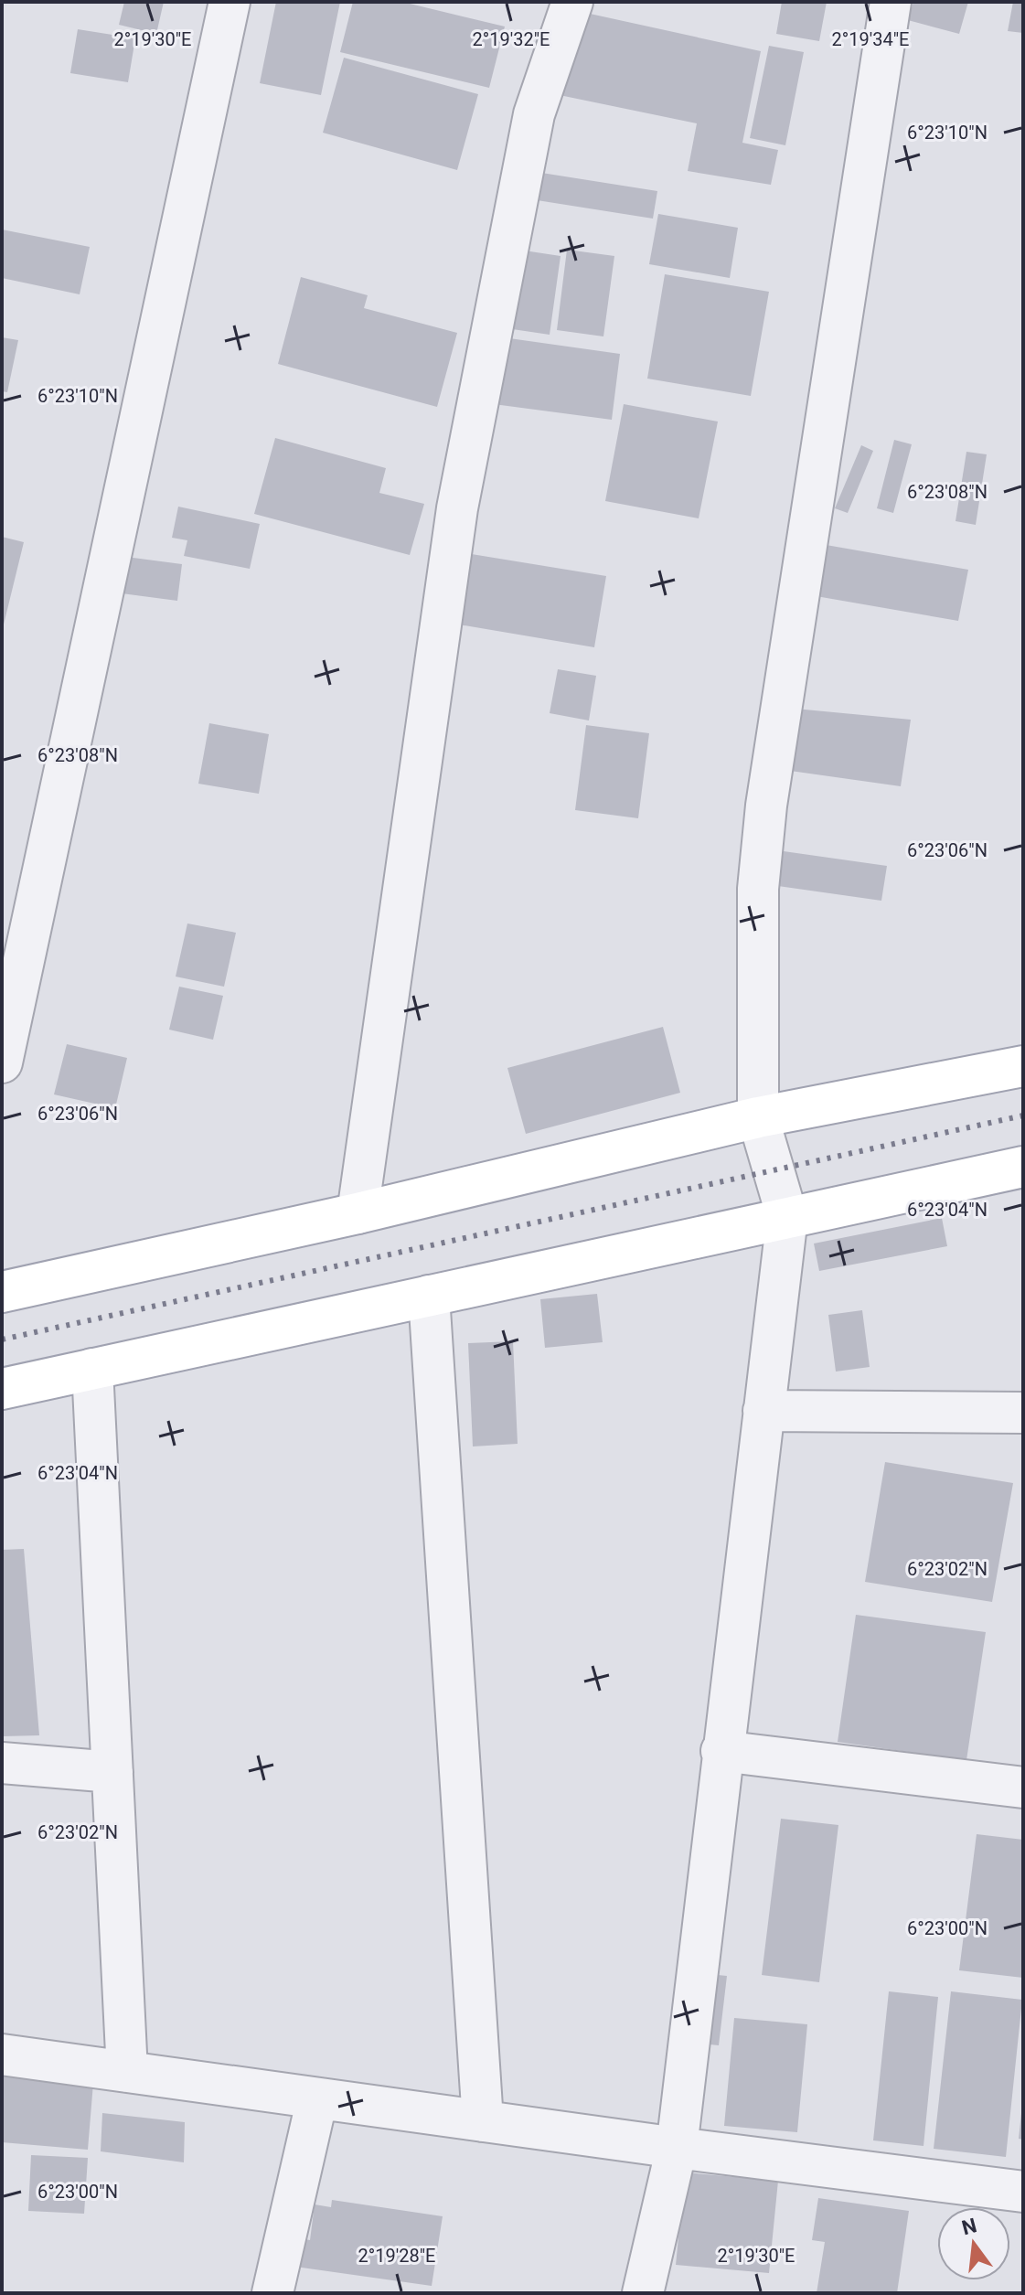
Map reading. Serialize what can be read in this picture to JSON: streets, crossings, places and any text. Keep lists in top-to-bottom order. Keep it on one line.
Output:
{"north":"top","coordinates":["2°19'30\"E","2°19'32\"E","2°19'34\"E","6°23'10\"N","6°23'08\"N","6°23'06\"N","6°23'04\"N","6°23'02\"N","6°23'00\"N","2°19'28\"E"]}
